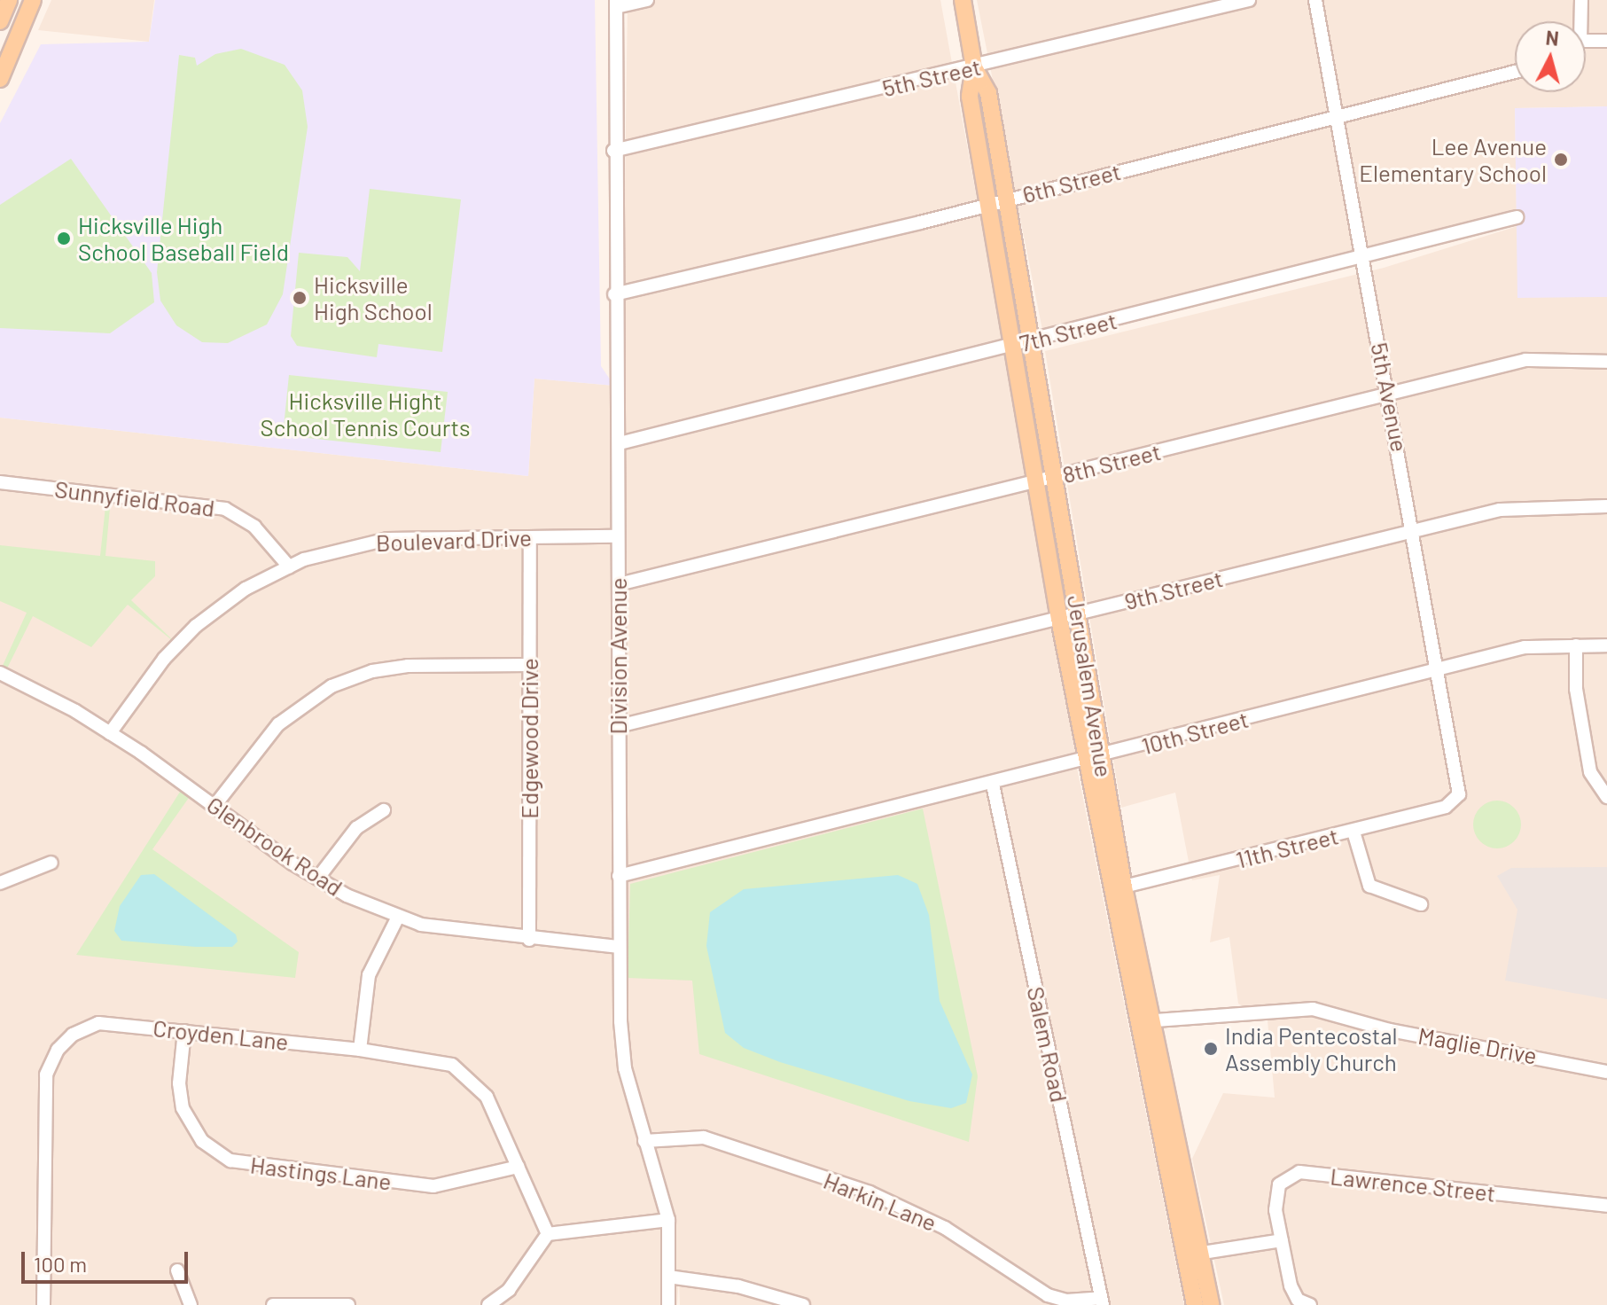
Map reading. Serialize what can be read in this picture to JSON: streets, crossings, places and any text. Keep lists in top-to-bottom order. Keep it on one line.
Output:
{"streets":{"main road":["Jerusalem Avenue"],"street":["5th Street","6th Street","7th Street","5th Avenue","8th Street","Sunnyfield Road","Boulevard Drive","9th Street","Division Avenue","10th Street","Edgewood Drive","Glenbrook Road","11th Street","Croyden Lane","Salem Road","Maglie Drive","Hastings Lane","Lawrence Street","Harkin Lane"]},"crossings":[["5th Street","Division Avenue"],["5th Street","Jerusalem Avenue"],["6th Street","5th Avenue"],["6th Street","Division Avenue"],["6th Street","Jerusalem Avenue"],["7th Street","5th Avenue"],["7th Street","Division Avenue"],["7th Street","Jerusalem Avenue"],["5th Avenue","8th Street"],["5th Avenue","9th Street"],["5th Avenue","10th Street"],["5th Avenue","11th Street"],["8th Street","Division Avenue"],["8th Street","Jerusalem Avenue"],["Sunnyfield Road","Boulevard Drive"],["Boulevard Drive","Division Avenue"],["Boulevard Drive","Edgewood Drive"],["Boulevard Drive","Glenbrook Road"],["9th Street","Division Avenue"],["9th Street","Jerusalem Avenue"],["Division Avenue","10th Street"],["Division Avenue","Glenbrook Road"],["Division Avenue","Harkin Lane"],["Jerusalem Avenue","10th Street"],["Jerusalem Avenue","11th Street"],["Jerusalem Avenue","Maglie Drive"],["10th Street","Salem Road"],["Edgewood Drive","Glenbrook Road"],["Croyden Lane","Hastings Lane"],["Salem Road","Harkin Lane"]],"parks":["Hicksville Hight School Tennis Courts"],"places":["Lee Avenue Elementary School","Hicksville High School Baseball Field","Hicksville High School","India Pentecostal Assembly Church"],"scale_bar":"100 m","north":"top"}
